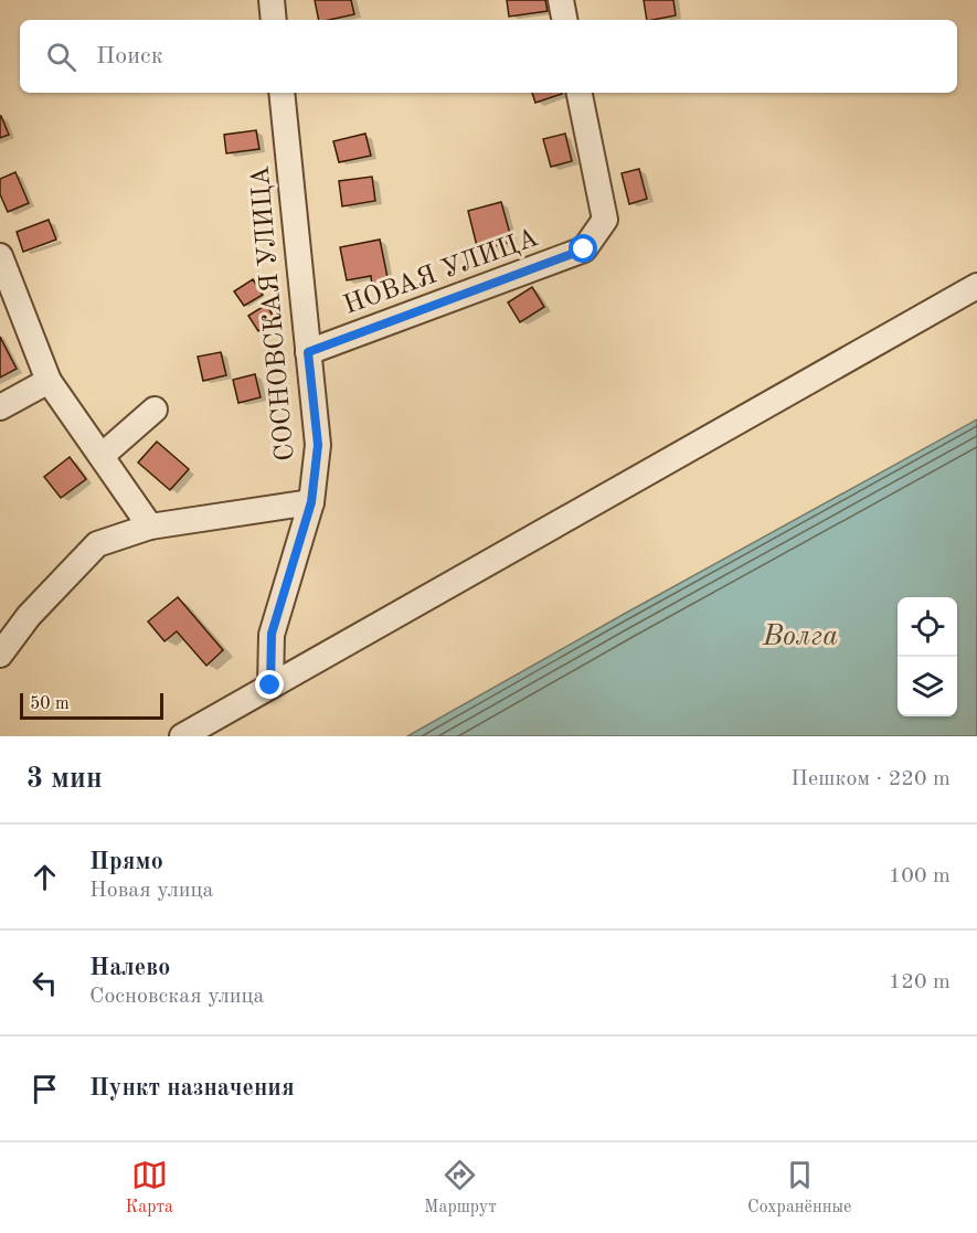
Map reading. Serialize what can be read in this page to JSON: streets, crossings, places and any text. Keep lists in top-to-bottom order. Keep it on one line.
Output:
{"streets":{"street":["НОВАЯ УЛИЦА","СОСНОВСКАЯ УЛИЦА"]},"crossings":[["НОВАЯ УЛИЦА","СОСНОВСКАЯ УЛИЦА"]],"water":["Волга"],"scale_bar":"50 m","page":{"search":"Поиск","scale":"50 m","heading":["3 мин","Пешком · 220 m"],"list":[["Прямо","Новая улица","100 m"],["Налево","Сосновская улица","120 m"],"Пункт назначения"],"nav":["Карта","Маршрут","Сохранённые"]}}
